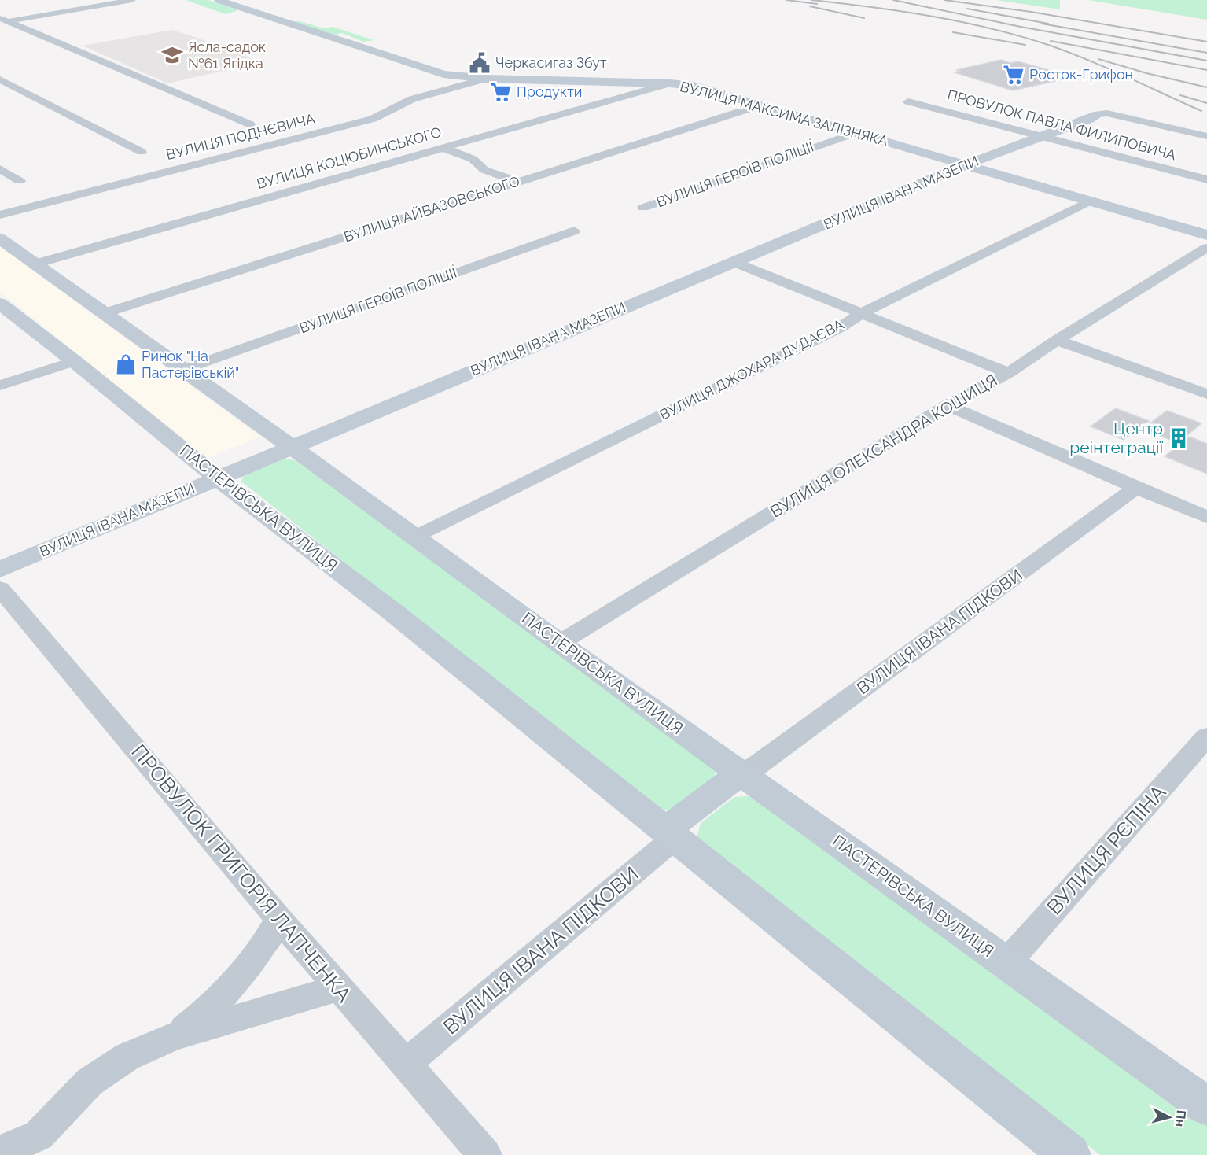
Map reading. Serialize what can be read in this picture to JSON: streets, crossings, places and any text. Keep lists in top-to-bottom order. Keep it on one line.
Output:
{"streets":{"main road":["ВУЛИЦЯ МАКСИМА ЗАЛІЗНЯКА","ВУЛИЦЯ ІВАНА МАЗЕПИ","ПАСТЕРІВСЬКА ВУЛИЦЯ"],"street":["ПРОВУЛОК ПАВЛА ФИЛИПОВИЧА","ВУЛИЦЯ ПОДНЄВИЧА","ВУЛИЦЯ КОЦЮБИНСЬКОГО","ВУЛИЦЯ ГЕРОЇВ ПОЛІЦІЇ","ВУЛИЦЯ АЙВАЗОВСЬКОГО","ВУЛИЦЯ ДЖОХАРА ДУДАЄВА","ВУЛИЦЯ ОЛЕКСАНДРА КОШИЦЯ","ВУЛИЦЯ ІВАНА ПІДКОВИ","ВУЛИЦЯ РЄПІНА","ПРОВУЛОК ГРИГОРІЯ ЛАПЧЕНКА"]},"crossings":[["ВУЛИЦЯ МАКСИМА ЗАЛІЗНЯКА","ВУЛИЦЯ ПОДНЄВИЧА"],["ВУЛИЦЯ МАКСИМА ЗАЛІЗНЯКА","ВУЛИЦЯ КОЦЮБИНСЬКОГО"],["ВУЛИЦЯ МАКСИМА ЗАЛІЗНЯКА","ВУЛИЦЯ ГЕРОЇВ ПОЛІЦІЇ"],["ВУЛИЦЯ МАКСИМА ЗАЛІЗНЯКА","ВУЛИЦЯ ІВАНА МАЗЕПИ"],["ВУЛИЦЯ МАКСИМА ЗАЛІЗНЯКА","ВУЛИЦЯ АЙВАЗОВСЬКОГО"],["ВУЛИЦЯ МАКСИМА ЗАЛІЗНЯКА","ВУЛИЦЯ ДЖОХАРА ДУДАЄВА"],["ПРОВУЛОК ПАВЛА ФИЛИПОВИЧА","ВУЛИЦЯ ІВАНА МАЗЕПИ"],["ВУЛИЦЯ КОЦЮБИНСЬКОГО","ПАСТЕРІВСЬКА ВУЛИЦЯ"],["ВУЛИЦЯ ГЕРОЇВ ПОЛІЦІЇ","ПАСТЕРІВСЬКА ВУЛИЦЯ"],["ВУЛИЦЯ ІВАНА МАЗЕПИ","ПАСТЕРІВСЬКА ВУЛИЦЯ"],["ВУЛИЦЯ АЙВАЗОВСЬКОГО","ПАСТЕРІВСЬКА ВУЛИЦЯ"],["ВУЛИЦЯ ДЖОХАРА ДУДАЄВА","ПАСТЕРІВСЬКА ВУЛИЦЯ"],["ВУЛИЦЯ ОЛЕКСАНДРА КОШИЦЯ","ПАСТЕРІВСЬКА ВУЛИЦЯ"],["ПАСТЕРІВСЬКА ВУЛИЦЯ","ВУЛИЦЯ ІВАНА ПІДКОВИ"],["ПАСТЕРІВСЬКА ВУЛИЦЯ","ВУЛИЦЯ РЄПІНА"],["ВУЛИЦЯ ІВАНА ПІДКОВИ","ПРОВУЛОК ГРИГОРІЯ ЛАПЧЕНКА"]],"places":{"school or university":["Ясла-садок №61 Ягідка"],"public building":["Черкасигаз Збут"],"supermarket":["Росток-Грифон","Продукти"],"shop":["Ринок \"На Пастерівській\""],"building":["Центр реінтеграції"]},"north":"right"}
